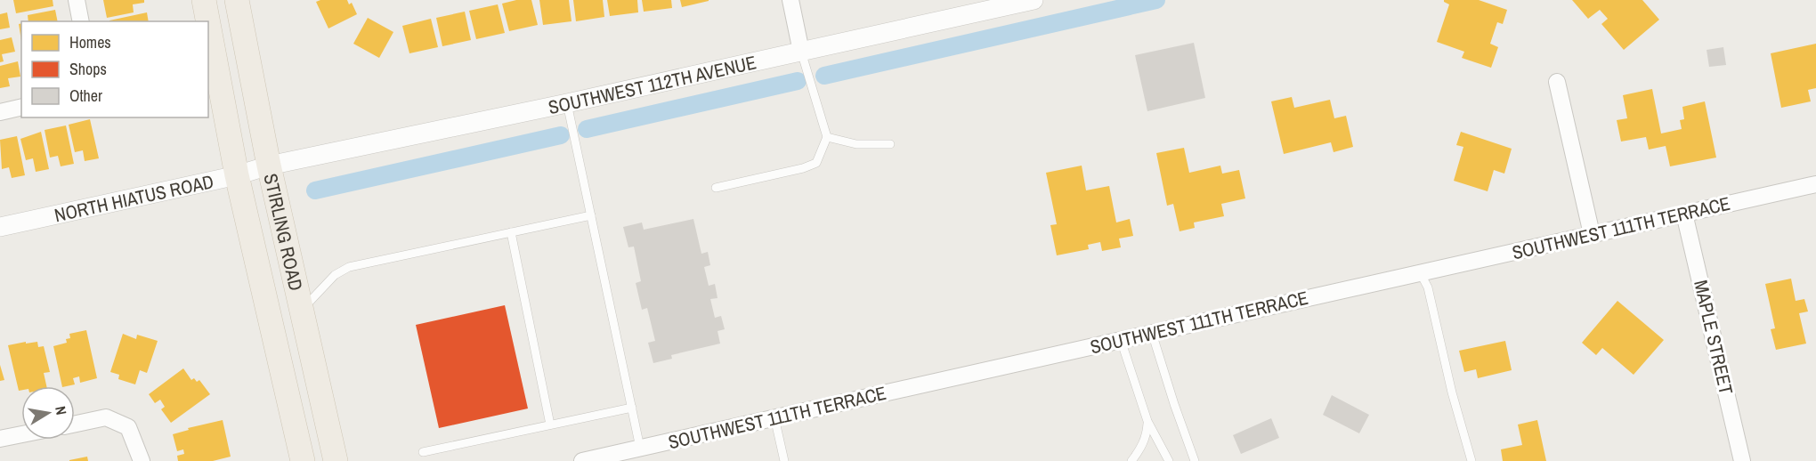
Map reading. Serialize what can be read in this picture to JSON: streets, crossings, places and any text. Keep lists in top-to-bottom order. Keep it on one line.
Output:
{"streets":{"main road":["STIRLING ROAD"],"street":["SOUTHWEST 112TH AVENUE","NORTH HIATUS ROAD","SOUTHWEST 111TH TERRACE","MAPLE STREET"]},"crossings":[["SOUTHWEST 112TH AVENUE","NORTH HIATUS ROAD"],["SOUTHWEST 112TH AVENUE","STIRLING ROAD"],["NORTH HIATUS ROAD","STIRLING ROAD"],["SOUTHWEST 111TH TERRACE","MAPLE STREET"]],"legend":["Homes","Shops","Other"],"north":"right"}
